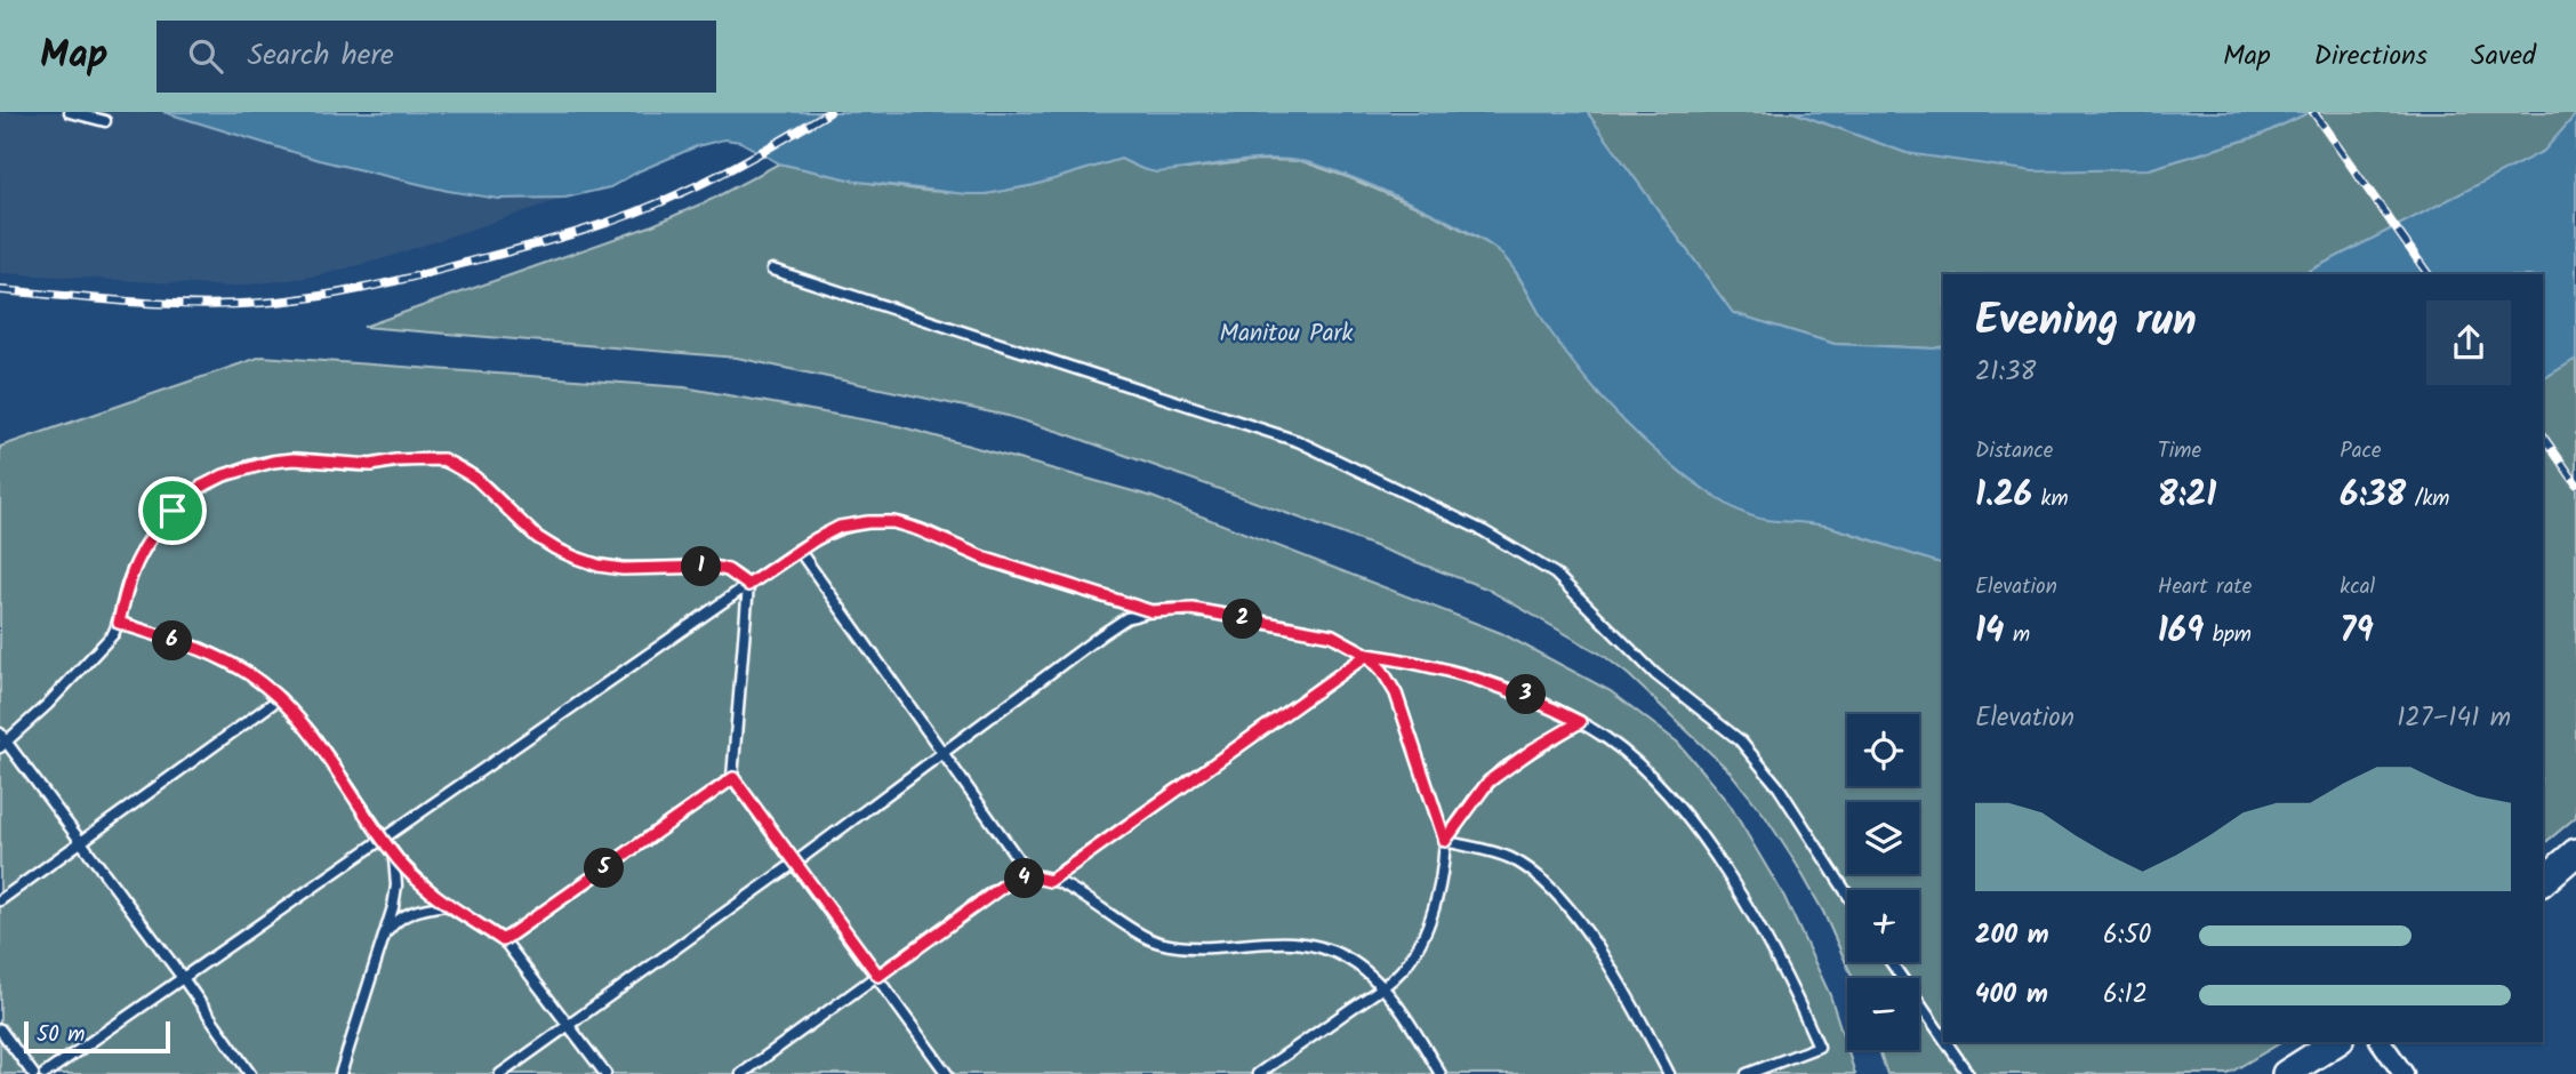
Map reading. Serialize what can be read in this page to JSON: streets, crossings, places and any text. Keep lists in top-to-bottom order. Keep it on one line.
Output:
{"parks":["Manitou Park"],"scale_bar":"50 m","page":{"header":"Map","search":"Search here","nav":["Map","Directions","Saved"],"heading":["Evening run","21:38"],"stats":[["Distance","1.26 km"],["Time","8:21"],["Pace","6:38 /km"],["Elevation","14 m"],["Heart rate","169 bpm"],["kcal","79"]],"pins":["1","2","6","3","5","4"],"chart":["Elevation","127–141 m"],"map_buttons":["+","−"],"list":[{"name":"200 m","note":"6:50"},{"name":"400 m","note":"6:12"}],"scale":"50 m"}}
